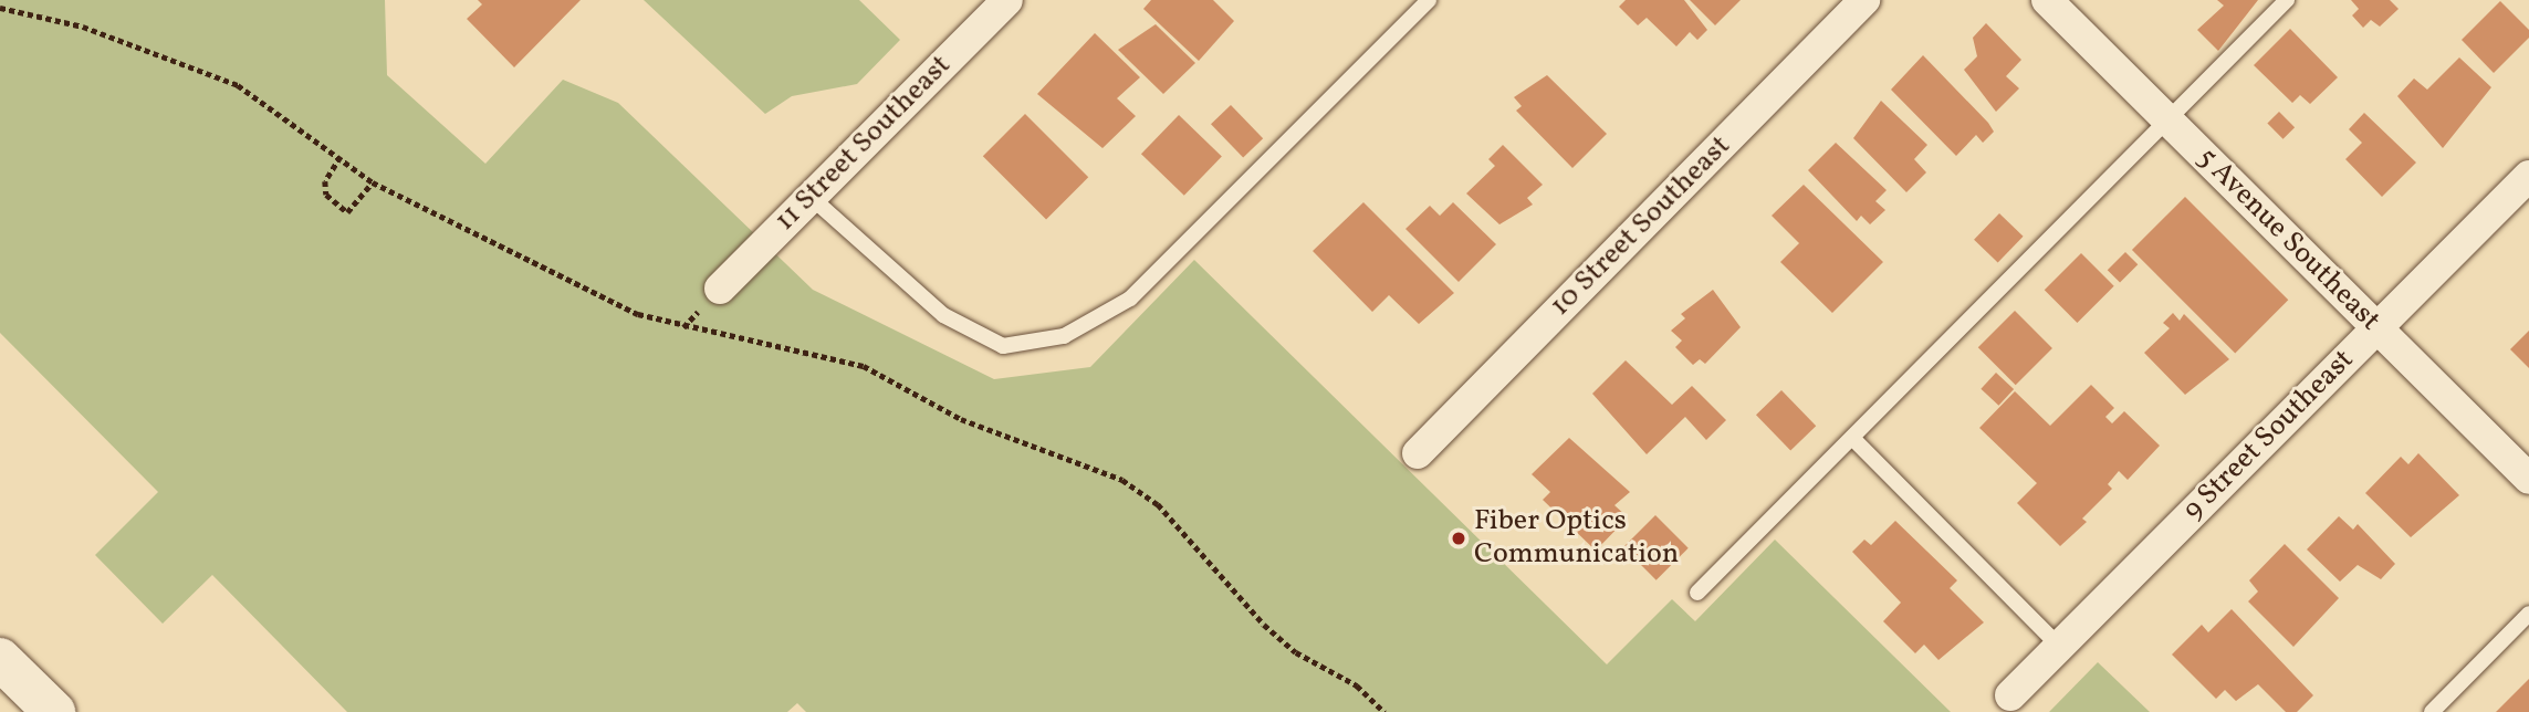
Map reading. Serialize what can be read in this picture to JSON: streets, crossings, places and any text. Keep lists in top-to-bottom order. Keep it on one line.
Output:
{"streets":{"street":["11 Street Southeast","10 Street Southeast","5 Avenue Southeast","9 Street Southeast"]},"crossings":[["5 Avenue Southeast","9 Street Southeast"]],"places":["Fiber Optics Communication"]}
